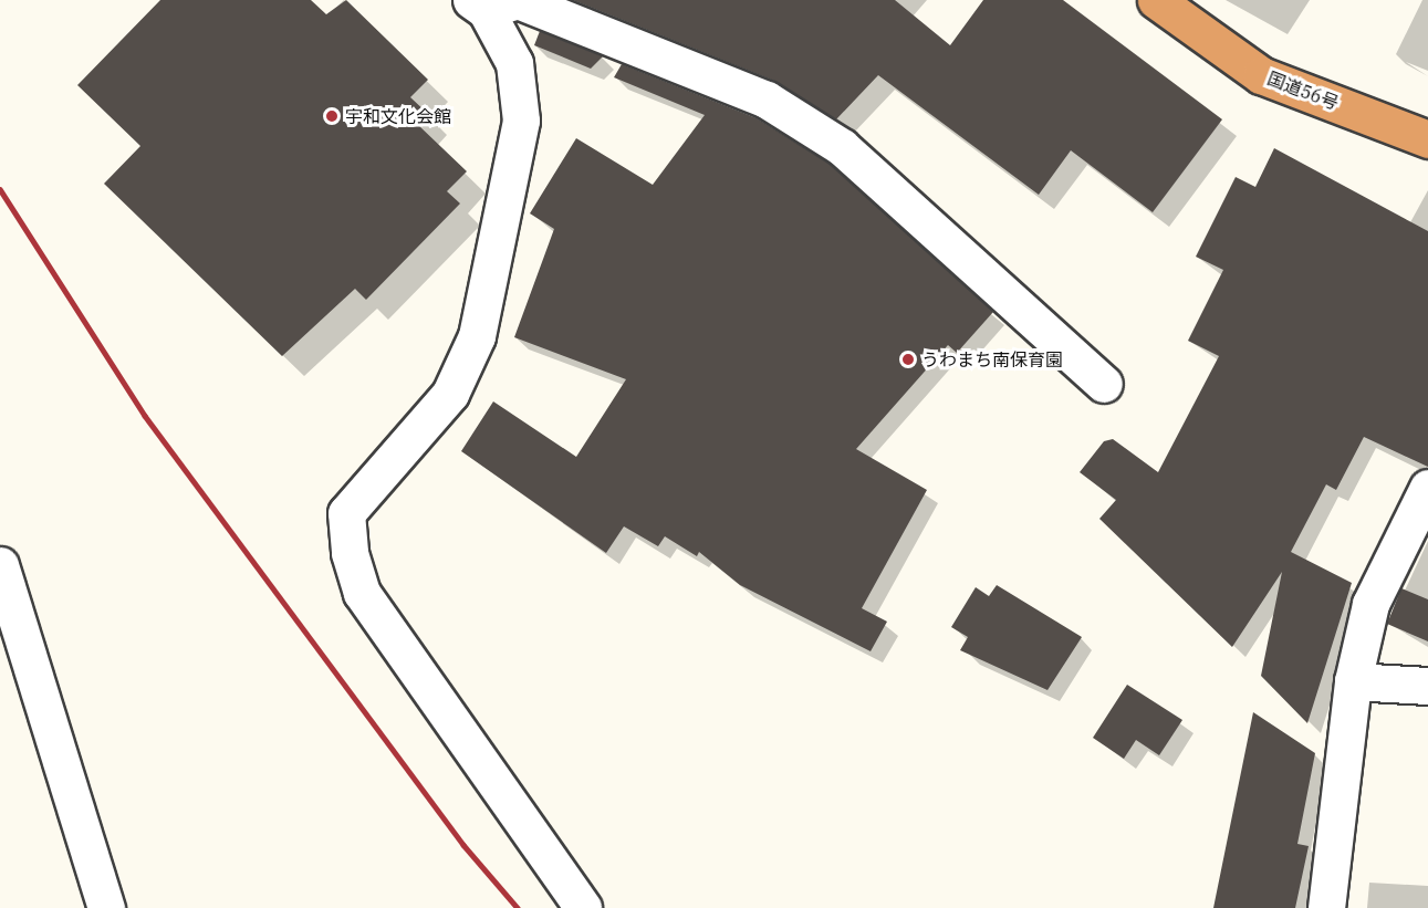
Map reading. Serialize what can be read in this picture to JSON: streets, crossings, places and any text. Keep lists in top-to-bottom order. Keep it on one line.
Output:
{"streets":{"highway":["国道56号"]},"places":["宇和文化会館","うわまち南保育園"]}
